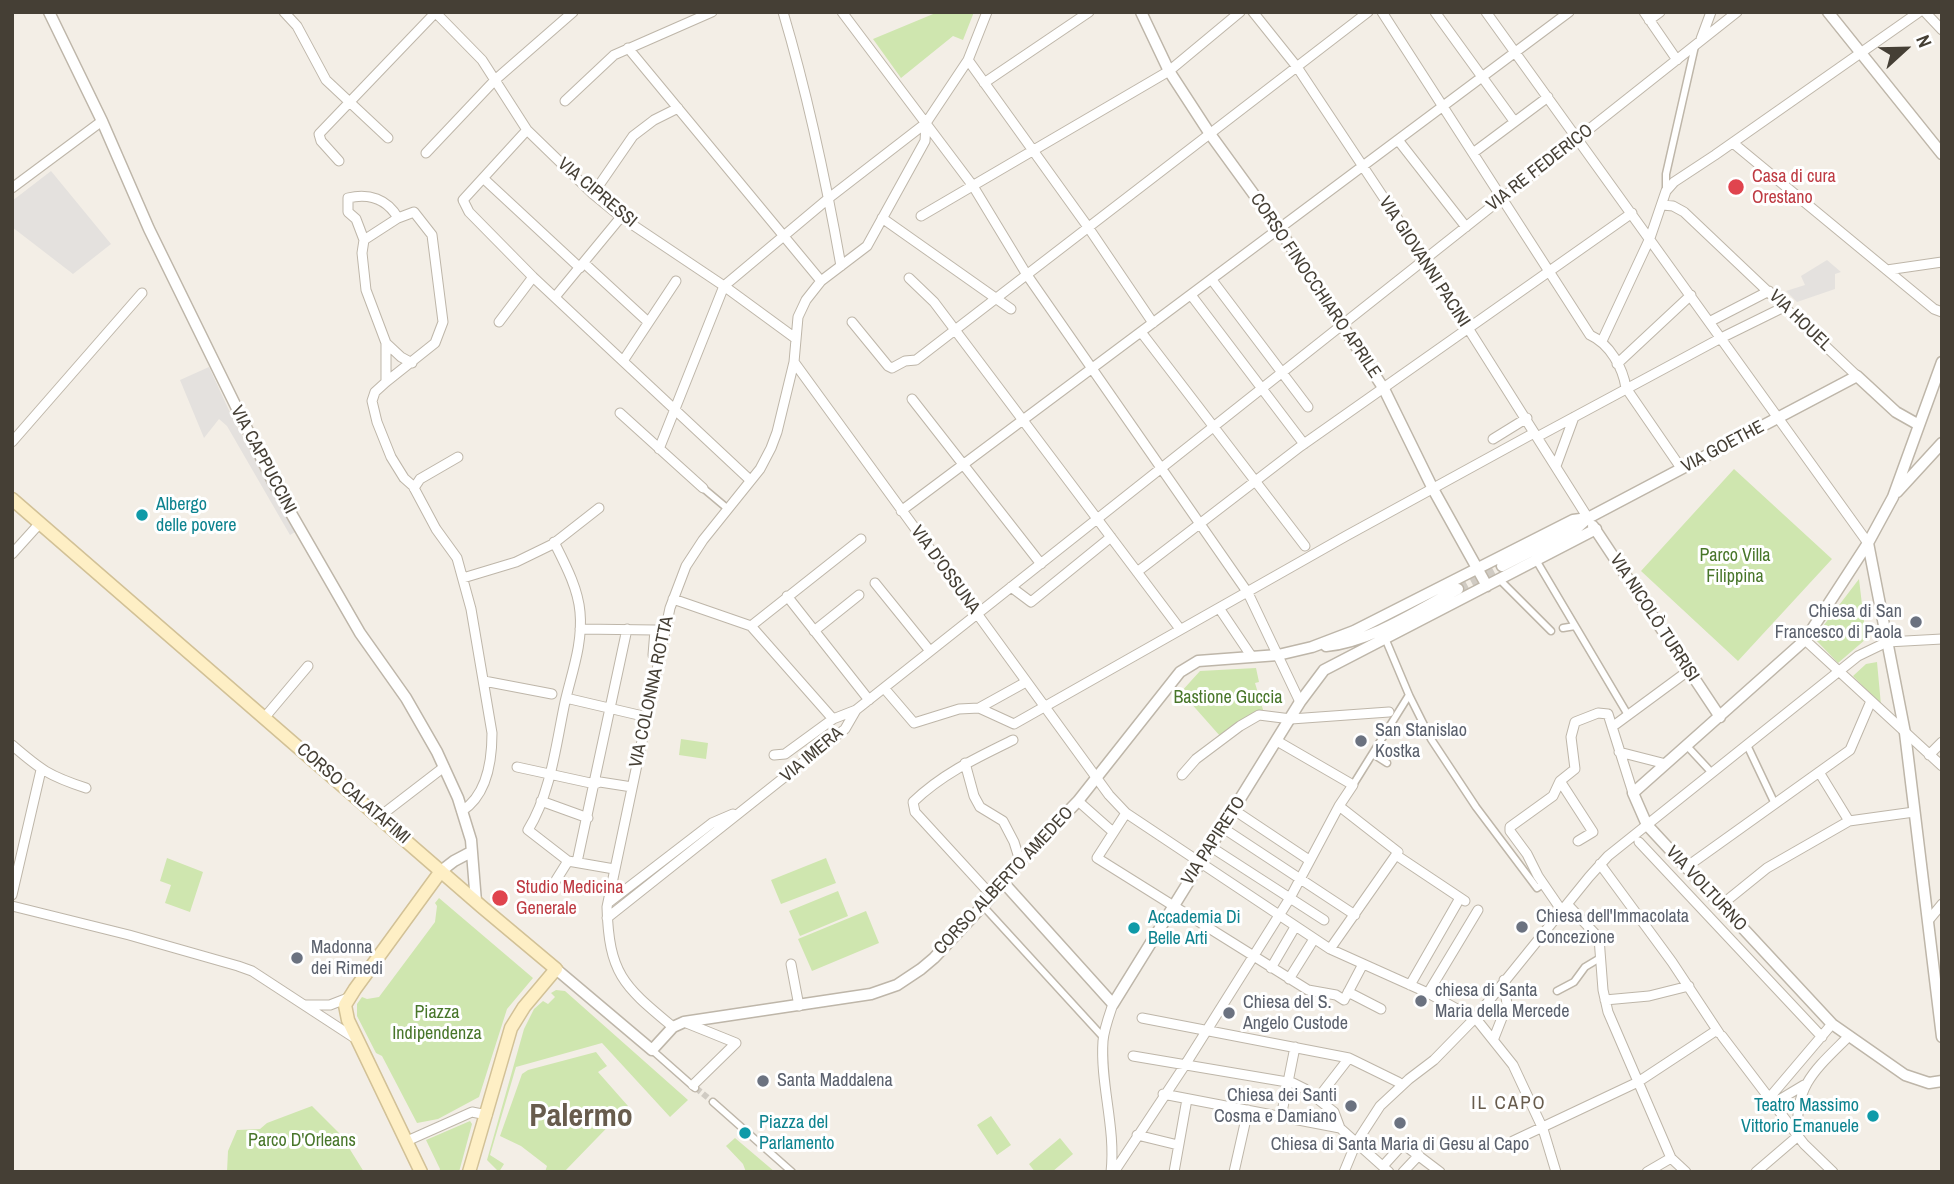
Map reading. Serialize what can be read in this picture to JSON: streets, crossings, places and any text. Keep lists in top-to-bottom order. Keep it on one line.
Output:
{"streets":{"main road":["CORSO CALATAFIMI"],"street":["VIA RE FEDERICO","VIA CIPRESSI","VIA GIOVANNI PACINI","CORSO FINOCCHIARO APRILE","VIA HOUEL","VIA GOETHE","VIA CAPPUCCINI","VIA D'OSSUNA","VIA NICOLÒ TURRISI","VIA COLONNA ROTTA","VIA IMERA","VIA PAPIRETO","CORSO ALBERTO AMEDEO","VIA VOLTURNO"]},"crossings":[["VIA RE FEDERICO","VIA GIOVANNI PACINI"],["VIA RE FEDERICO","CORSO FINOCCHIARO APRILE"],["VIA RE FEDERICO","VIA IMERA"],["VIA CIPRESSI","VIA COLONNA ROTTA"],["VIA GIOVANNI PACINI","VIA GOETHE"],["VIA GIOVANNI PACINI","VIA NICOLÒ TURRISI"],["VIA GIOVANNI PACINI","CORSO ALBERTO AMEDEO"],["CORSO FINOCCHIARO APRILE","VIA IMERA"],["CORSO FINOCCHIARO APRILE","CORSO ALBERTO AMEDEO"],["VIA HOUEL","VIA GOETHE"],["VIA GOETHE","VIA NICOLÒ TURRISI"],["VIA GOETHE","CORSO ALBERTO AMEDEO"],["VIA CAPPUCCINI","CORSO CALATAFIMI"],["VIA D'OSSUNA","VIA COLONNA ROTTA"],["VIA D'OSSUNA","VIA IMERA"],["VIA D'OSSUNA","VIA PAPIRETO"],["VIA D'OSSUNA","CORSO ALBERTO AMEDEO"],["VIA NICOLÒ TURRISI","CORSO ALBERTO AMEDEO"],["VIA COLONNA ROTTA","VIA IMERA"],["VIA COLONNA ROTTA","CORSO CALATAFIMI"],["VIA COLONNA ROTTA","CORSO ALBERTO AMEDEO"]],"districts":["IL CAPO","Palermo"],"parks":["Parco Villa Filippina","Bastione Guccia","Piazza Indipendenza","Parco D'Orleans"],"places":["Casa di cura Orestano","Albergo delle povere","Chiesa di San Francesco di Paola","San Stanislao Kostka","Studio Medicina Generale","Chiesa dell'Immacolata Concezione","Accademia Di Belle Arti","Madonna dei Rimedi","chiesa di Santa Maria della Mercede","Chiesa del S. Angelo Custode","Santa Maddalena","Chiesa dei Santi Cosma e Damiano","Teatro Massimo Vittorio Emanuele","Chiesa di Santa Maria di Gesu al Capo","Piazza del Parlamento"],"north":"right"}
